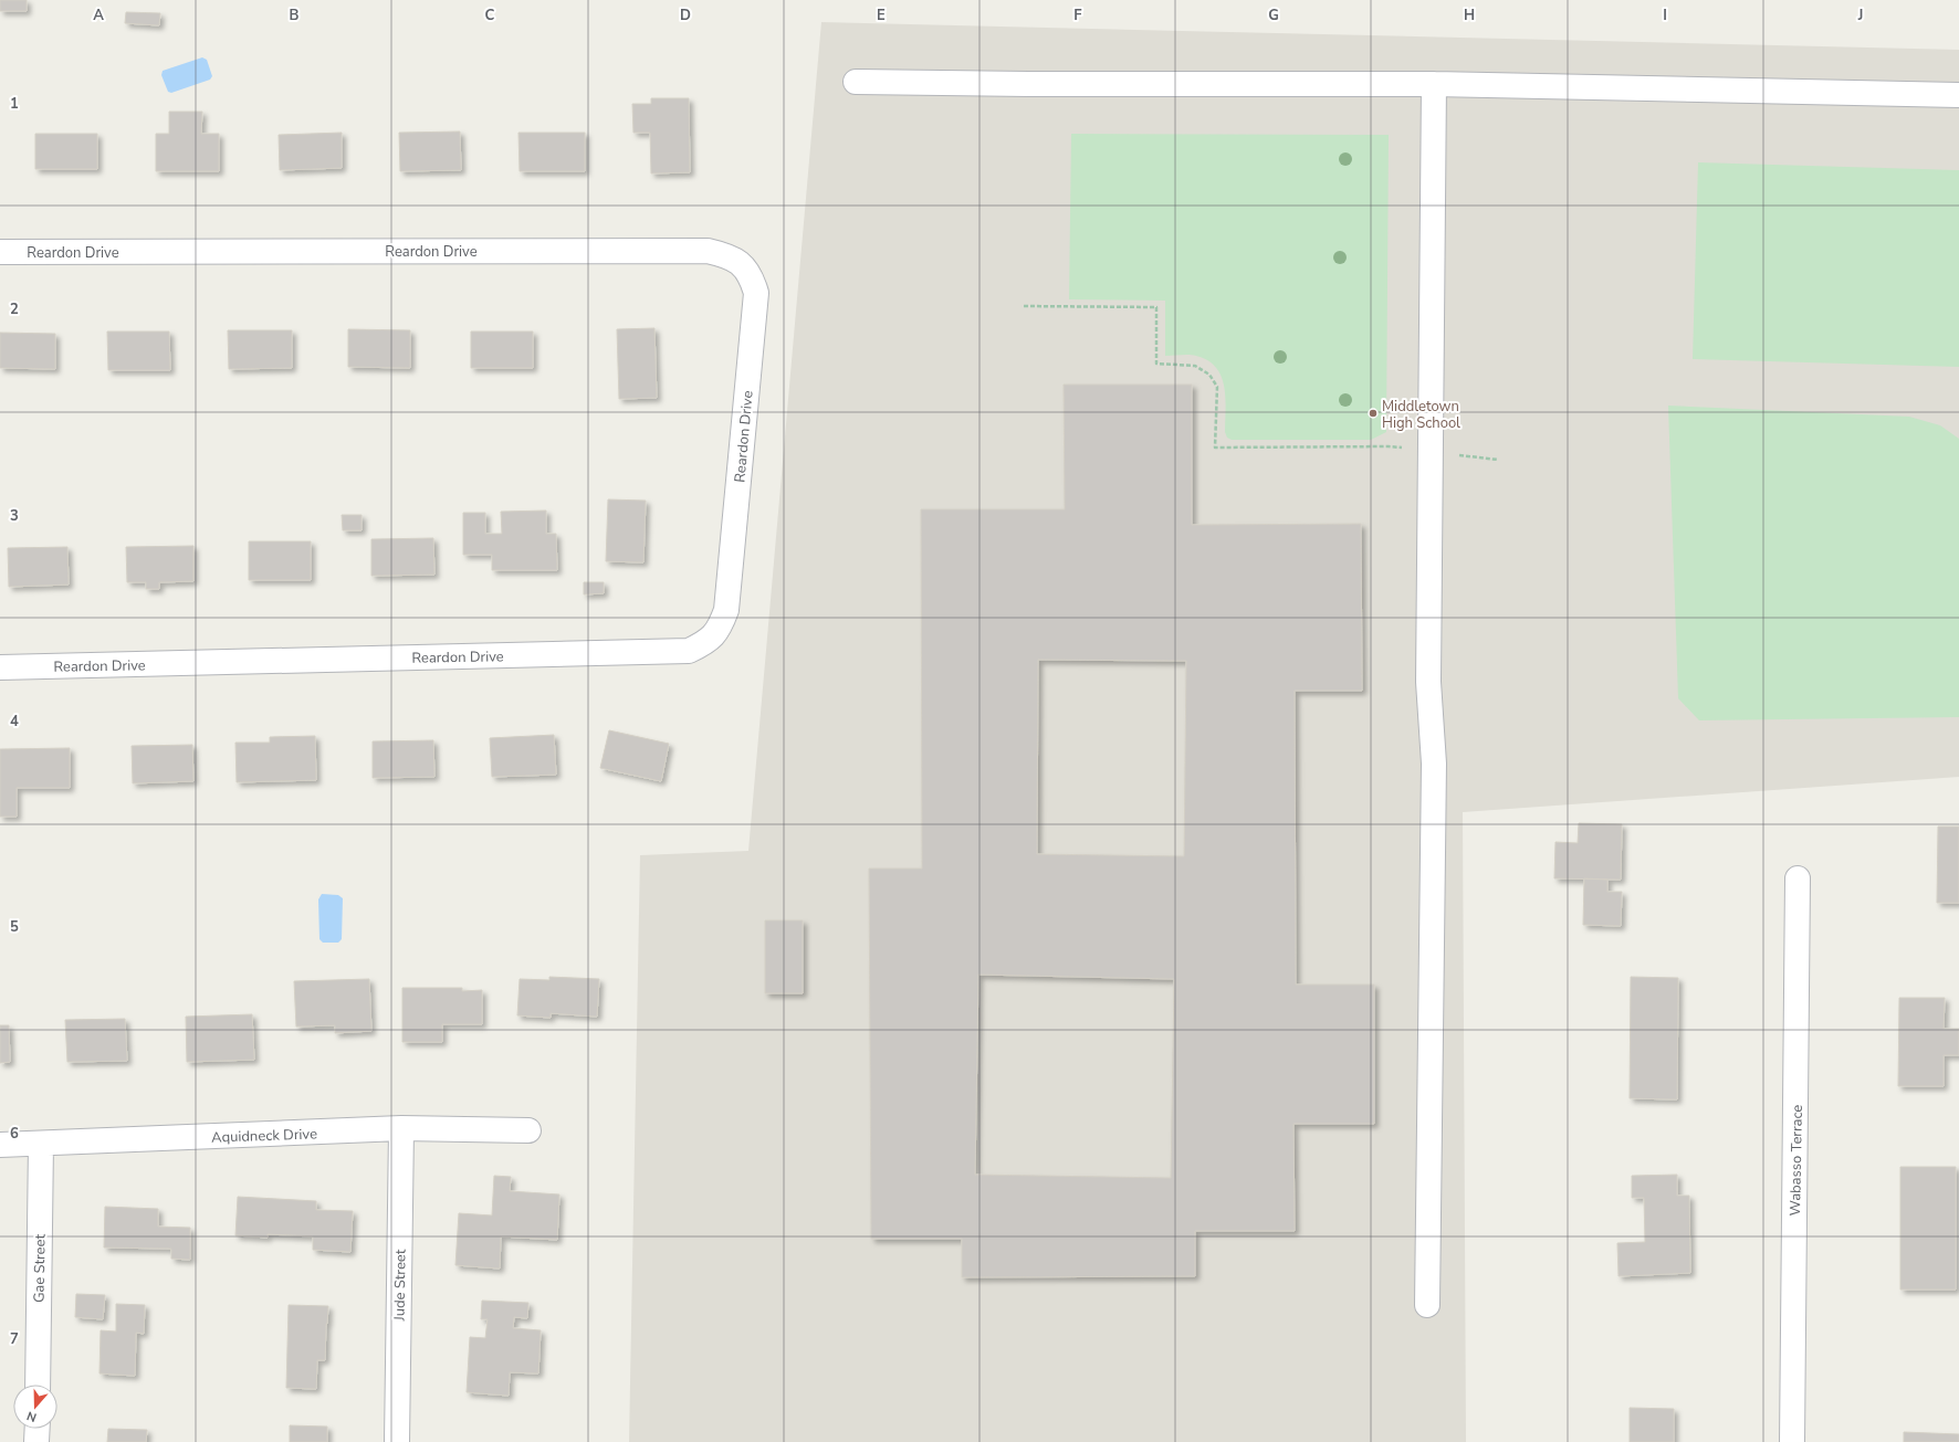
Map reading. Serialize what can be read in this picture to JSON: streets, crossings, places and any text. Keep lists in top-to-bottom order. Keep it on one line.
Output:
{"streets":{"street":["Reardon Drive","Aquidneck Drive","Wabasso Terrace","Gae Street","Jude Street"]},"crossings":[["Aquidneck Drive","Gae Street"],["Aquidneck Drive","Jude Street"]],"places":["Middletown High School"],"north":"bottom","grid":{"columns":["A","B","C","D","E","F","G","H","I","J"],"rows":["1","2","3","4","5","6","7"]}}
